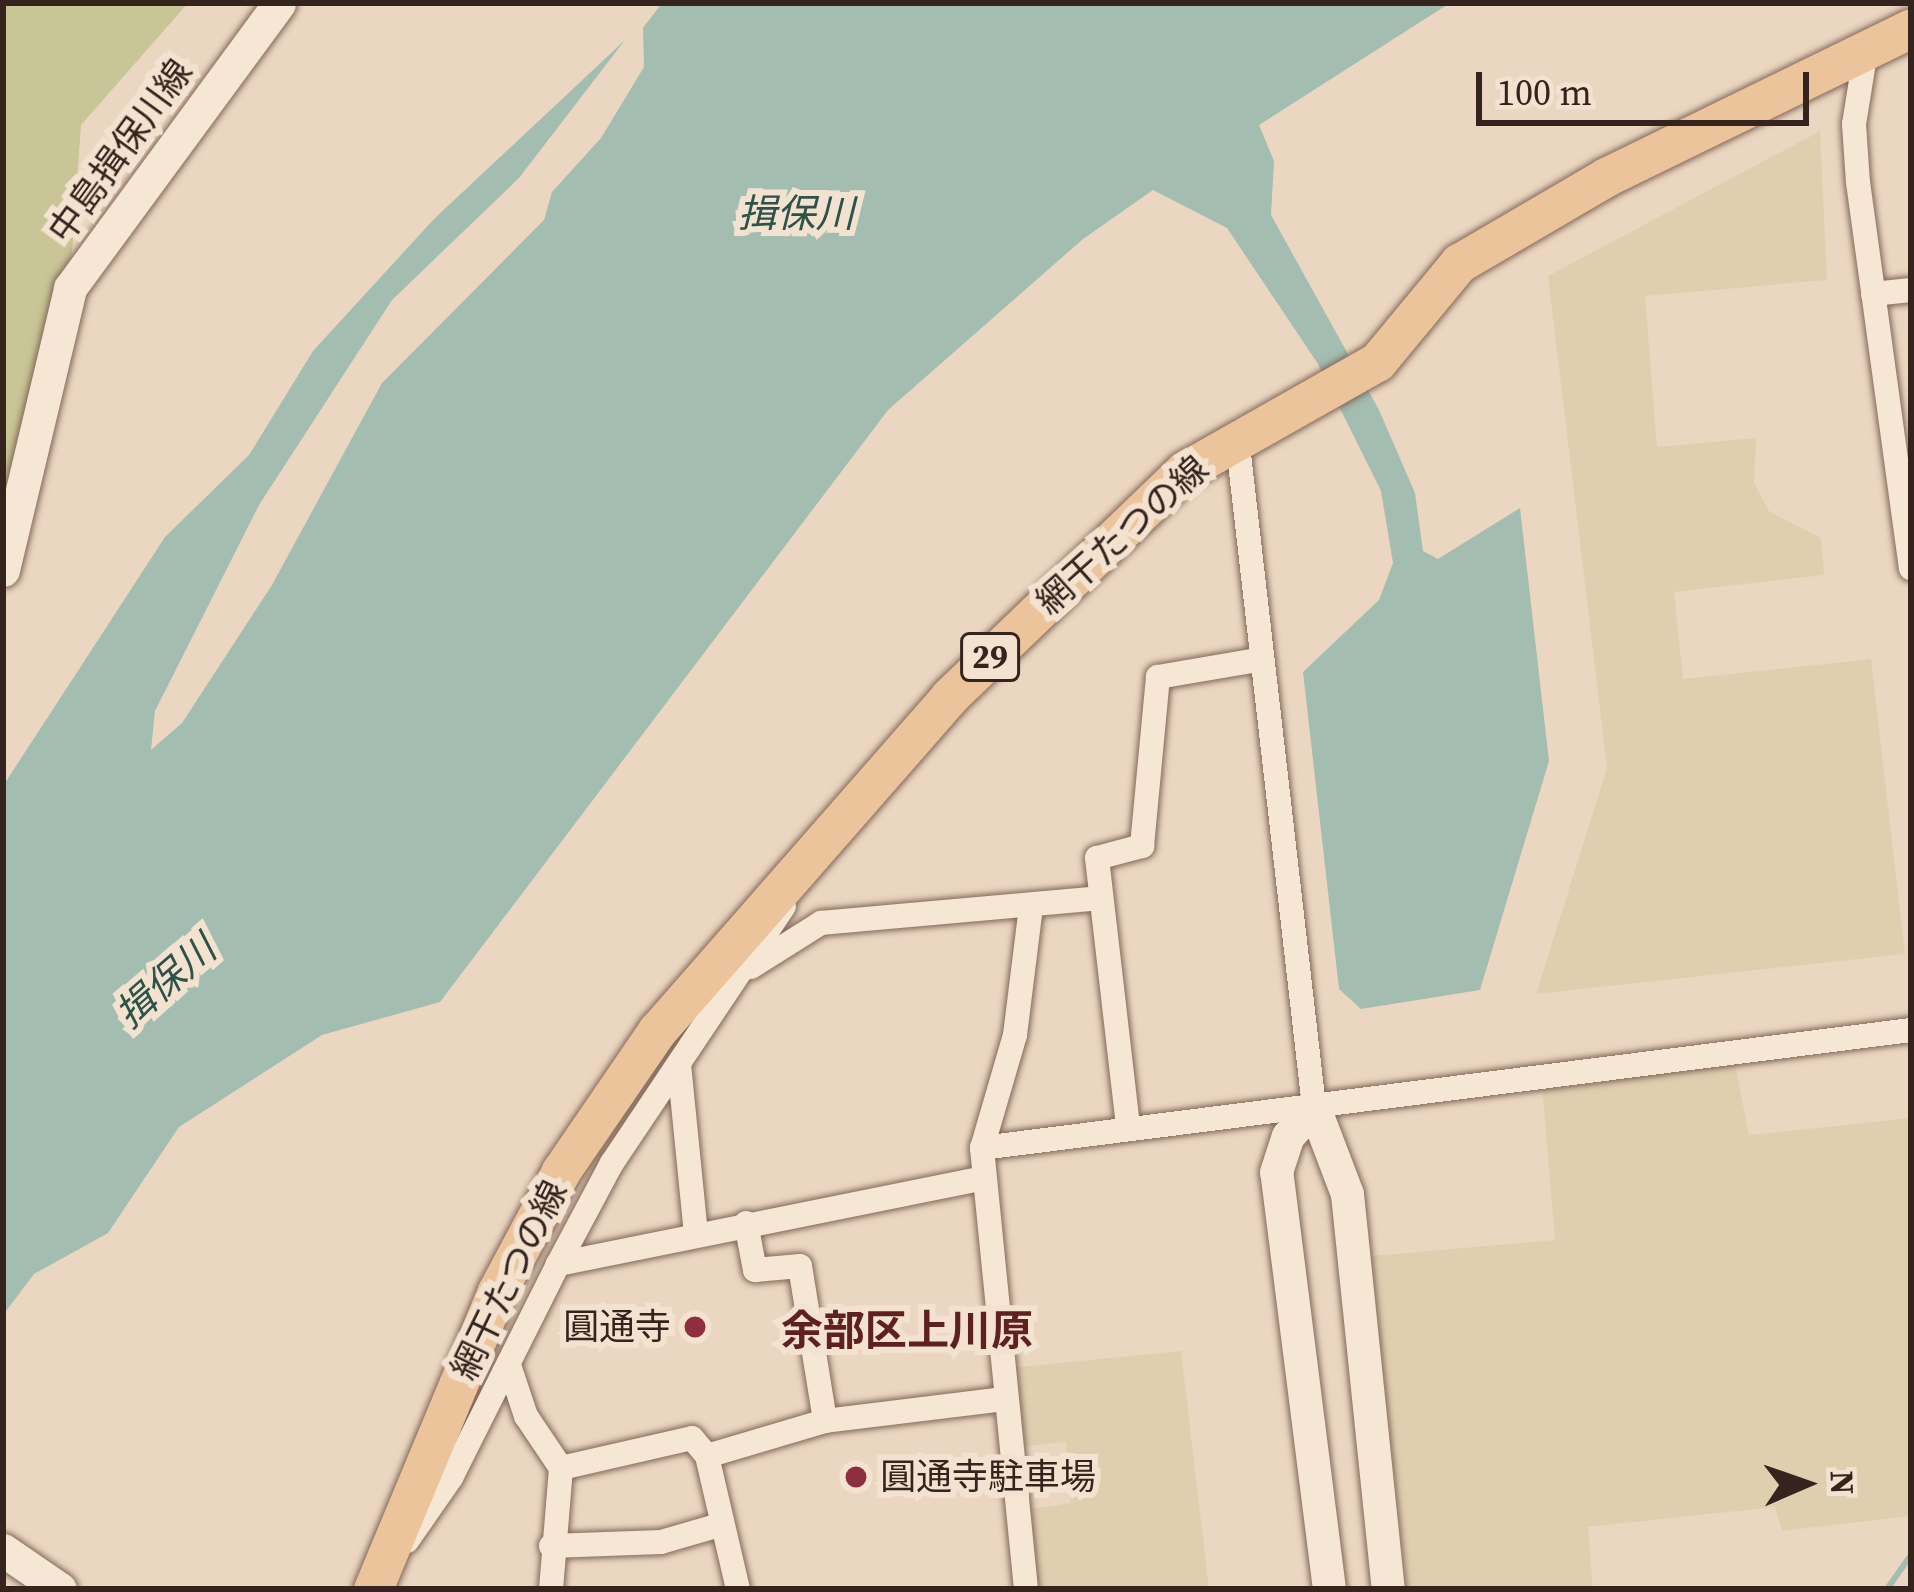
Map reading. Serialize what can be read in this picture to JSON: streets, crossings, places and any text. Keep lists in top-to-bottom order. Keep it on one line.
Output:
{"streets":{"main road":["網干たつの線","29"],"street":["中島揖保川線"]},"districts":["余部区上川原"],"water":["揖保川"],"places":["圓通寺","圓通寺駐車場"],"scale_bar":"100 m","north":"right"}
